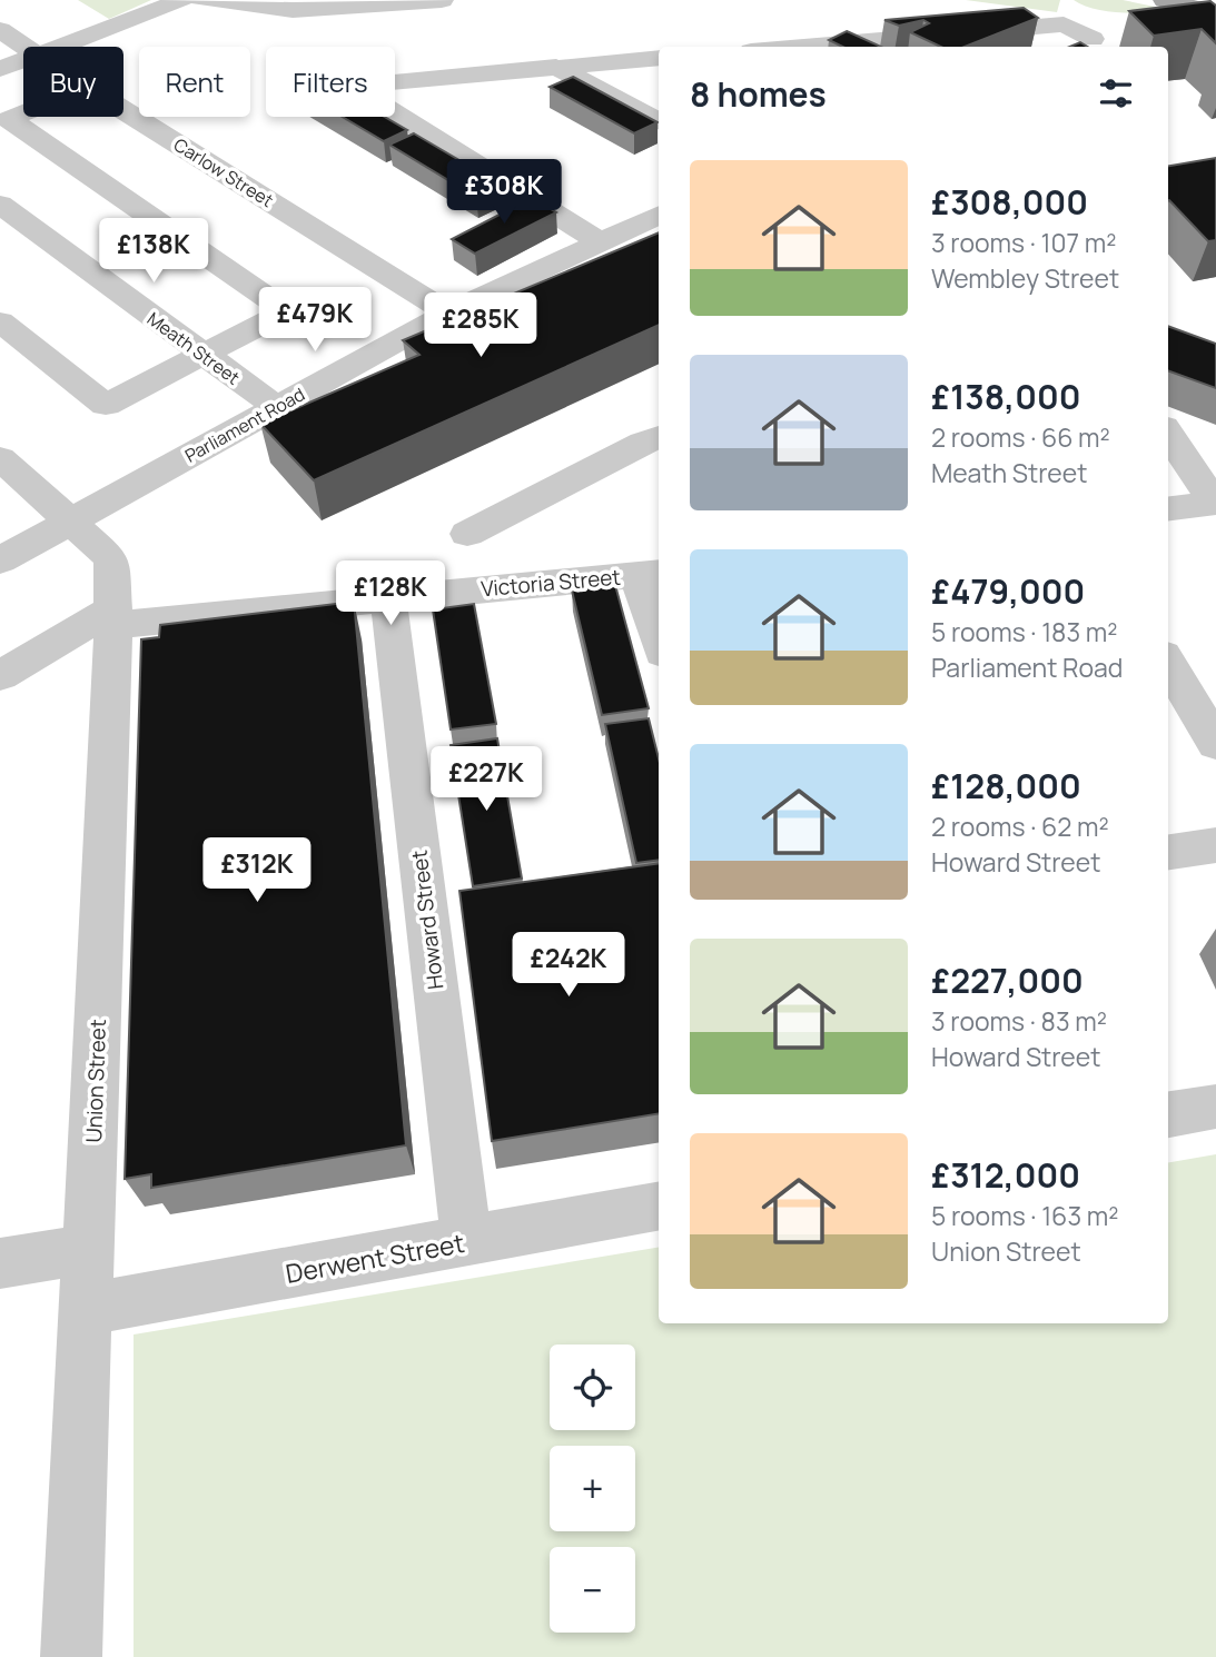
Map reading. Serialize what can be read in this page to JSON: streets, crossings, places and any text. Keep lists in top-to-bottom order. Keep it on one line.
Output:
{"streets":{"street":["Carlow Street","Meath Street","Parliament Road","Victoria Street","Howard Street","Union Street","Derwent Street"]},"crossings":[["Carlow Street","Parliament Road"],["Meath Street","Parliament Road"],["Parliament Road","Union Street"],["Victoria Street","Howard Street"],["Victoria Street","Union Street"],["Howard Street","Derwent Street"],["Union Street","Derwent Street"]],"page":{"chip":["Buy","Rent","Filters"],"heading":"8 homes","list":[{"name":"£308,000","note":"3 rooms · 107 m² · Wembley Street"},{"name":"£138,000","note":"2 rooms · 66 m² · Meath Street"},{"name":"£479,000","note":"5 rooms · 183 m² · Parliament Road"},{"name":"£128,000","note":"2 rooms · 62 m² · Howard Street"},{"name":"£227,000","note":"3 rooms · 83 m² · Howard Street"},{"name":"£312,000","note":"5 rooms · 163 m² · Union Street"}],"price":["£308K","£138K","£479K","£285K","£128K","£227K","£312K","£242K"],"map_buttons":["+","−"]}}
